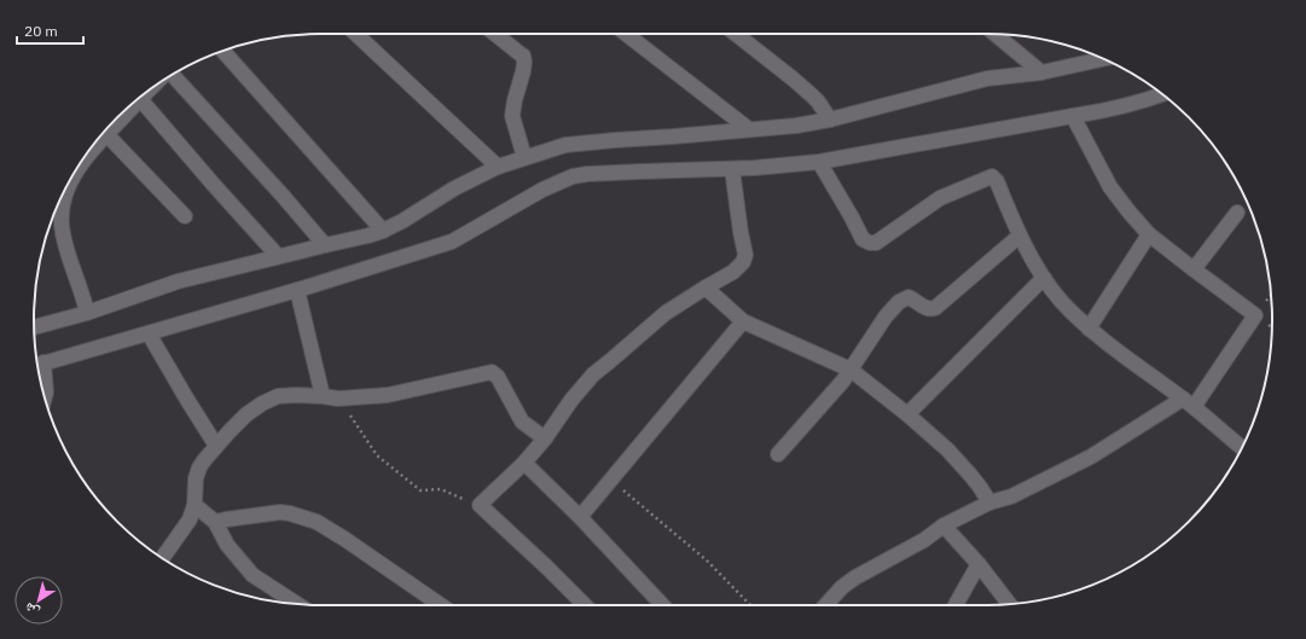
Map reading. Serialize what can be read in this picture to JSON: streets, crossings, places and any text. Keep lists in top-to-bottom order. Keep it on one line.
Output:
{"scale_bar":"20 m","north":"bottom left"}
